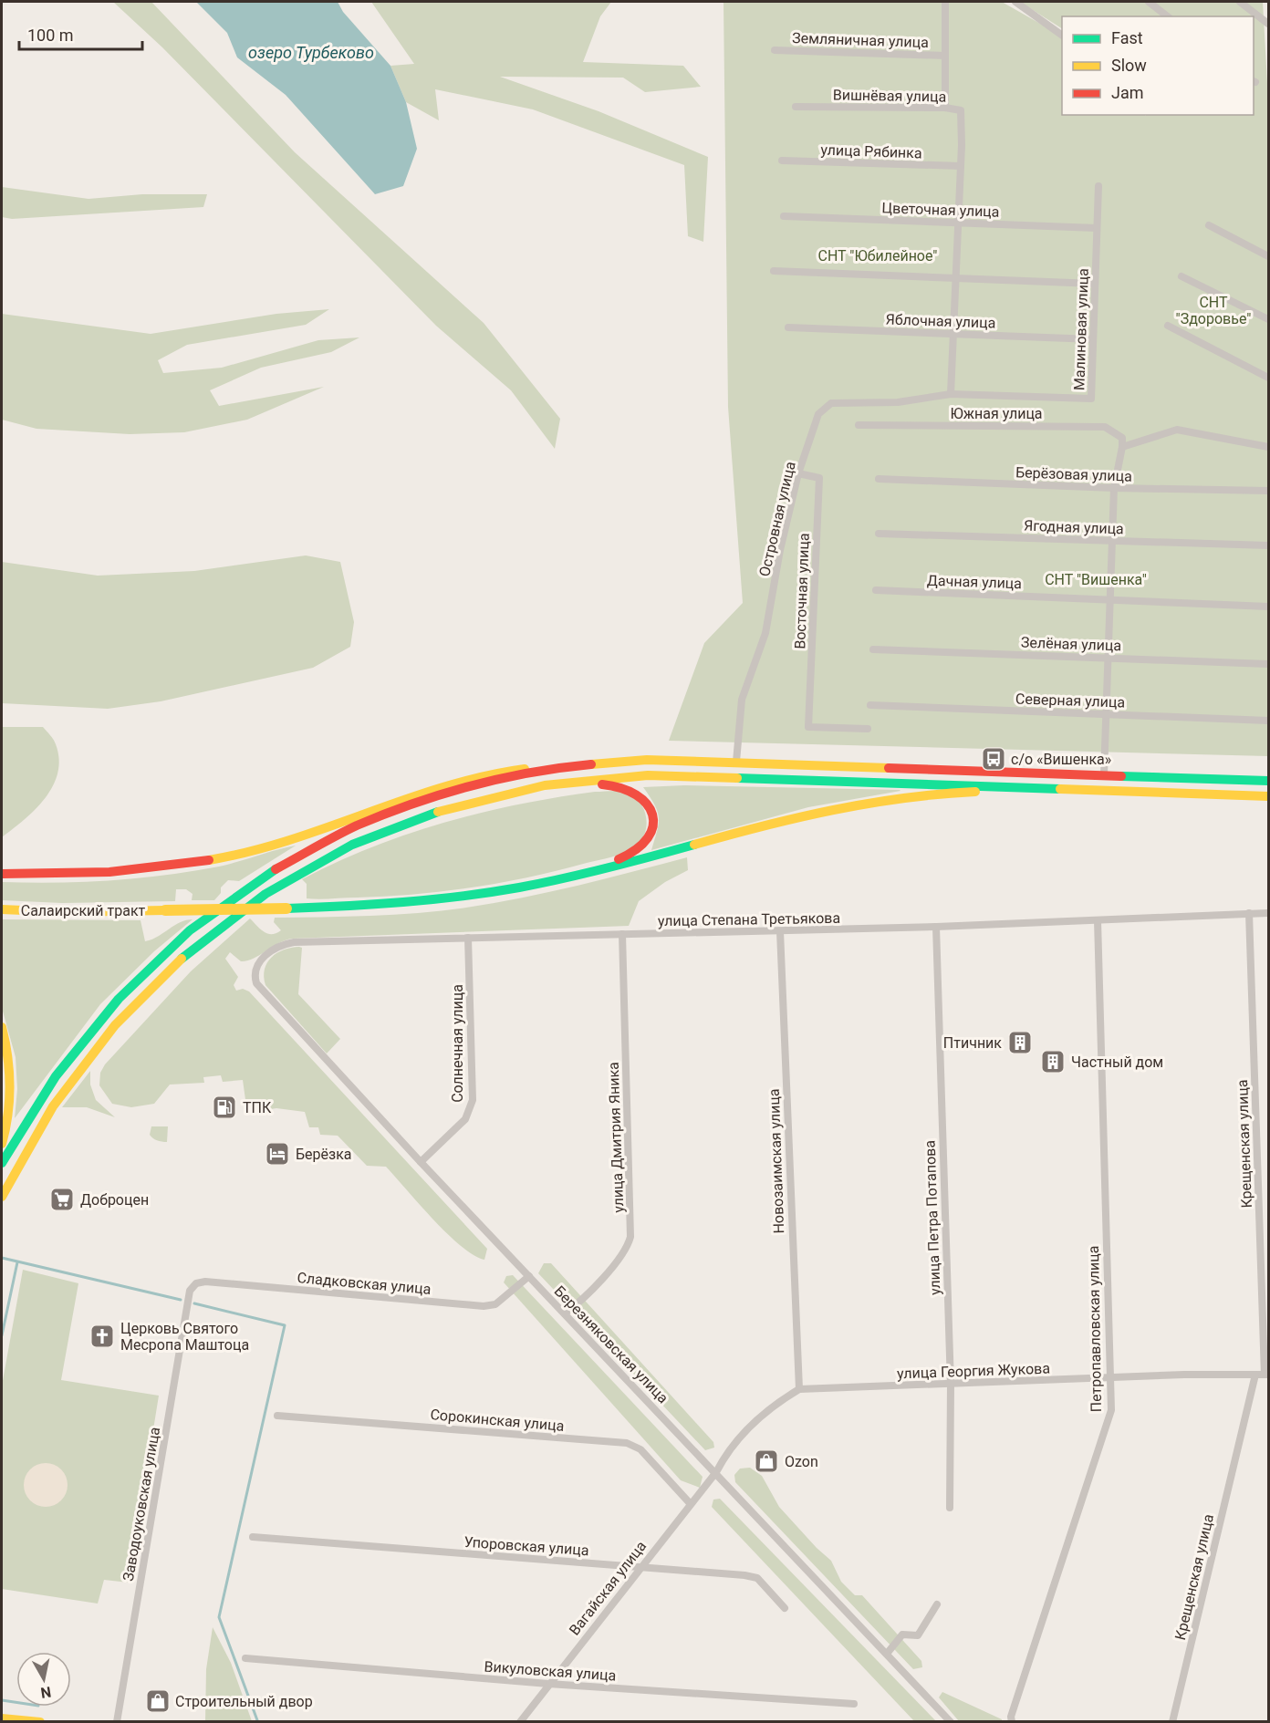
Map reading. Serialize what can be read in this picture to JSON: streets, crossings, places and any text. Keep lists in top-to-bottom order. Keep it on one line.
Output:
{"streets":{"main road":["Салаирский тракт"],"street":["Земляничная улица","Вишнёвая улица","улица Рябинка","Цветочная улица","Яблочная улица","Малиновая улица","Южная улица","Берёзовая улица","Островная улица","Ягодная улица","Дачная улица","Восточная улица","Зелёная улица","Северная улица","улица Степана Третьякова","Солнечная улица","улица Дмитрия Яника","Крещенская улица","Новозаимская улица","улица Петра Потапова","Сладковская улица","Петропавловская улица","Березняковская улица","улица Георгия Жукова","Сорокинская улица","Заводоуковская улица","Упоровская улица","Вагайская улица","Викуловская улица"]},"crossings":[["Вишнёвая улица","улица Рябинка"],["Вишнёвая улица","Цветочная улица"],["Вишнёвая улица","Яблочная улица"],["Вишнёвая улица","Малиновая улица"],["Вишнёвая улица","Островная улица"],["Цветочная улица","Малиновая улица"],["Яблочная улица","Малиновая улица"],["Малиновая улица","Островная улица"],["Островная улица","Восточная улица"],["улица Степана Третьякова","Солнечная улица"],["улица Степана Третьякова","улица Дмитрия Яника"],["улица Степана Третьякова","Крещенская улица"],["улица Степана Третьякова","Новозаимская улица"],["улица Степана Третьякова","улица Петра Потапова"],["улица Степана Третьякова","Петропавловская улица"],["улица Степана Третьякова","Березняковская улица"],["Солнечная улица","Березняковская улица"],["улица Дмитрия Яника","Березняковская улица"],["Крещенская улица","улица Георгия Жукова"],["Новозаимская улица","улица Георгия Жукова"],["улица Петра Потапова","улица Георгия Жукова"],["Сладковская улица","Березняковская улица"],["Сладковская улица","Заводоуковская улица"],["Петропавловская улица","улица Георгия Жукова"],["Березняковская улица","Вагайская улица"],["Сорокинская улица","Вагайская улица"],["Упоровская улица","Вагайская улица"],["Вагайская улица","Викуловская улица"]],"water":["озеро Турбеково"],"parks":["СНТ \"Юбилейное\"","СНТ \"Здоровье\"","СНТ \"Вишенка\""],"places":{"bus stop":["с/о «Вишенка»"],"building":["Птичник","Частный дом"],"fuel station":["ТПК"],"hotel":["Берёзка"],"supermarket":["Доброцен"],"church":["Церковь Святого Месропа Маштоца"],"shop":["Ozon","Строительный двор"]},"legend":["Fast","Slow","Jam"],"scale_bar":"100 m","north":"bottom"}
